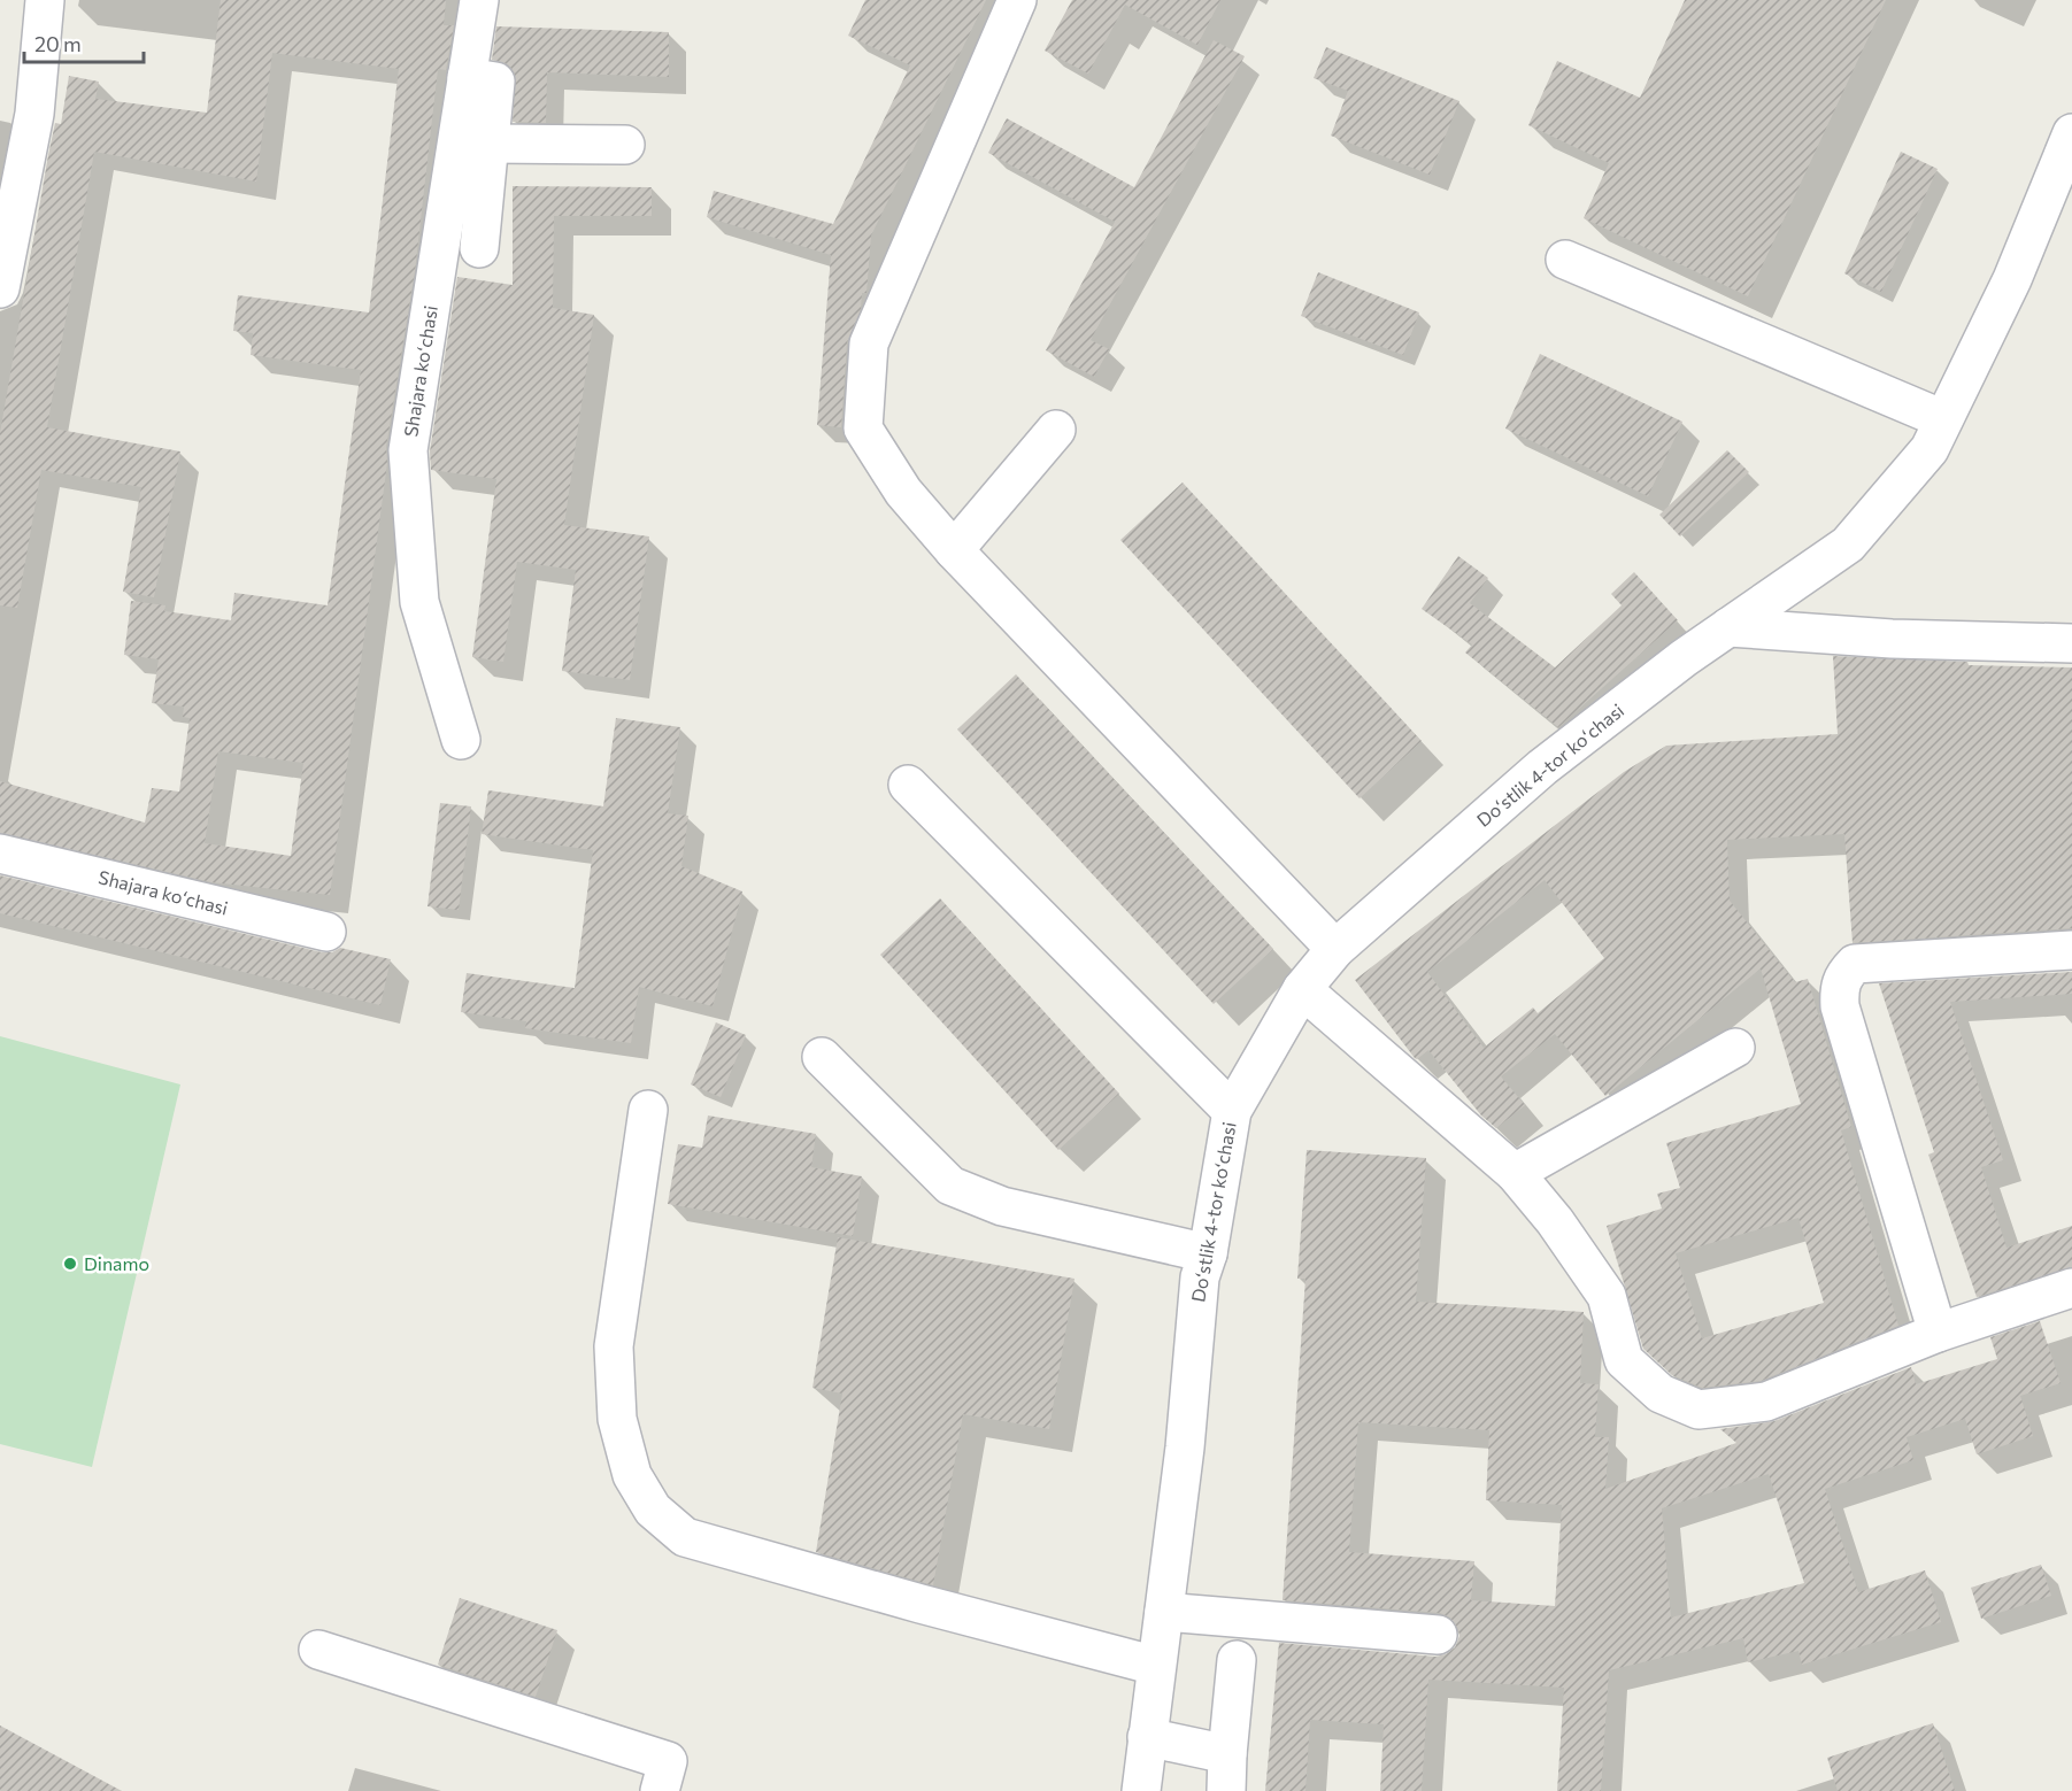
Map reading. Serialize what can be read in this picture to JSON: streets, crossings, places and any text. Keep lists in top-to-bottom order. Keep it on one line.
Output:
{"streets":{"street":["Shajara koʻchasi","Doʻstlik 4-tor koʻchasi"]},"places":["Dinamo"],"scale_bar":"20 m"}
